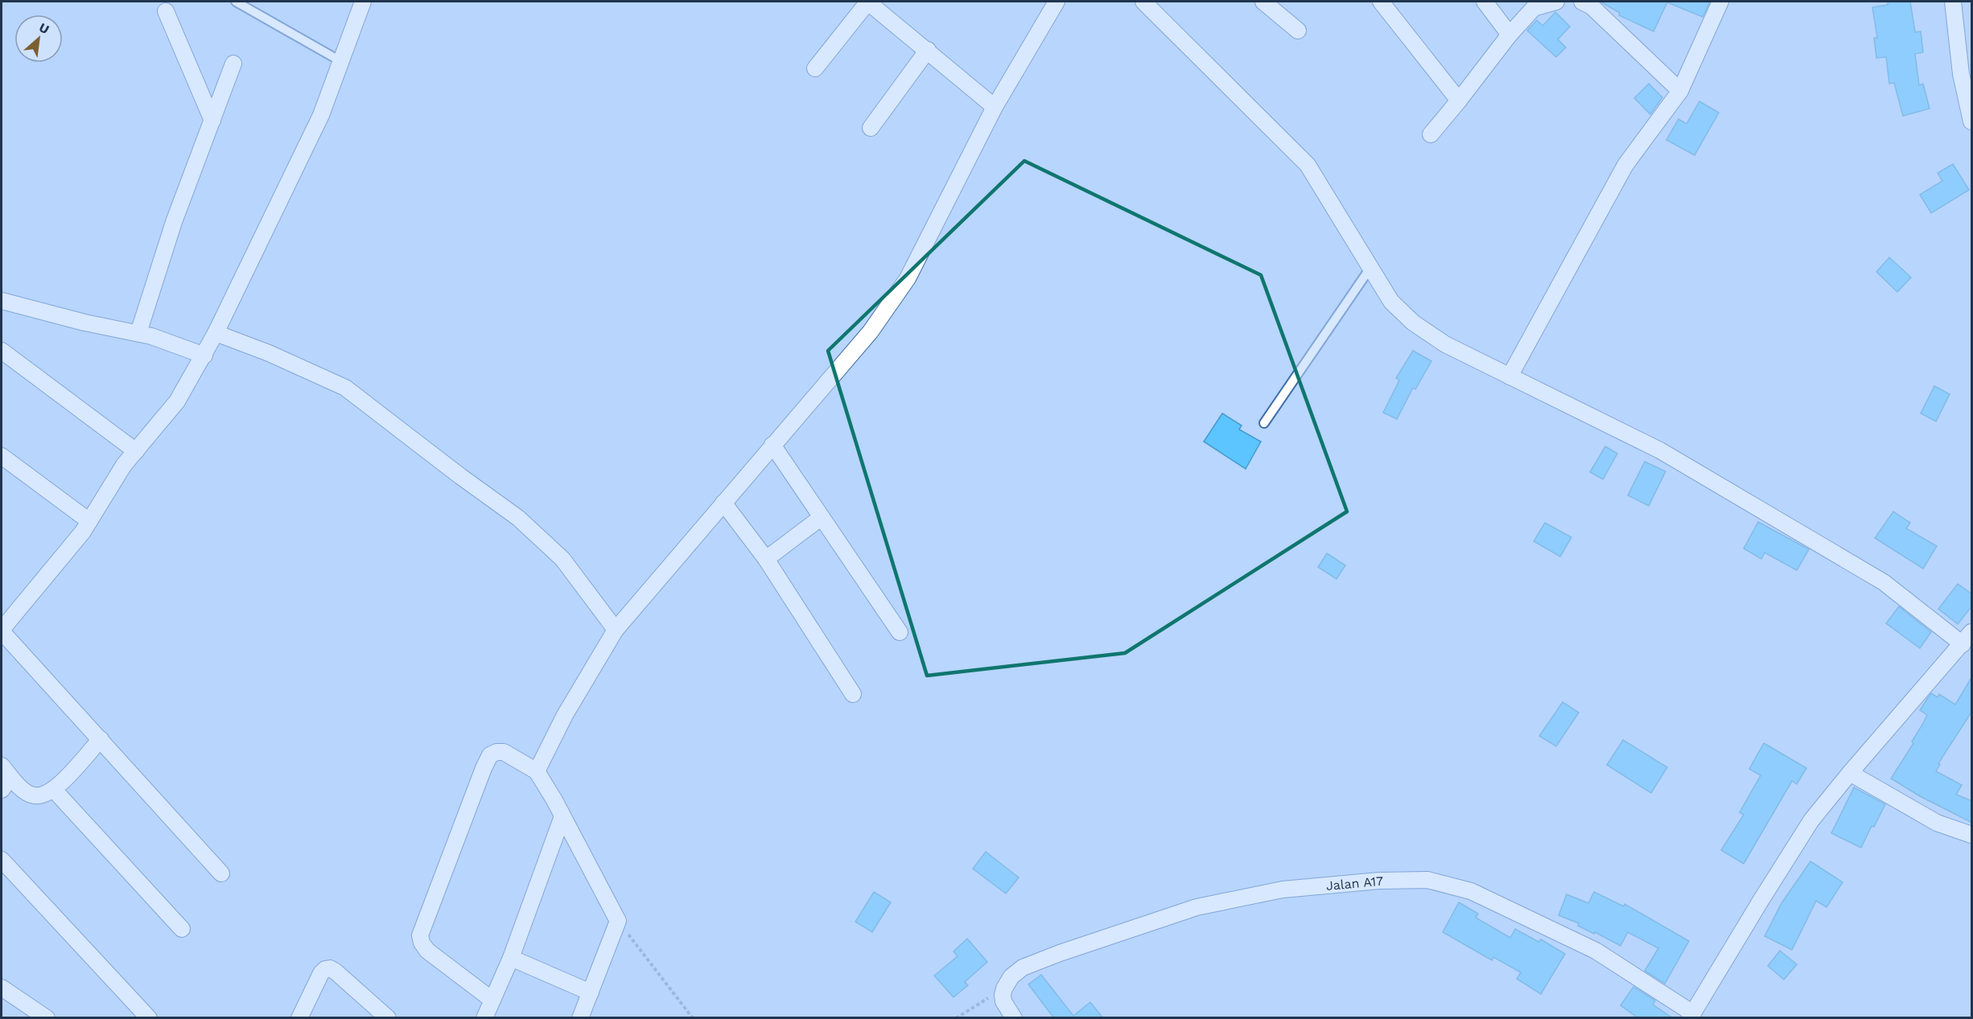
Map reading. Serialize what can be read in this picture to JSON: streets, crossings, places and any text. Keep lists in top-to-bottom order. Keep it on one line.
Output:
{"streets":{"street":["Jalan A17"]},"north":"top right"}
